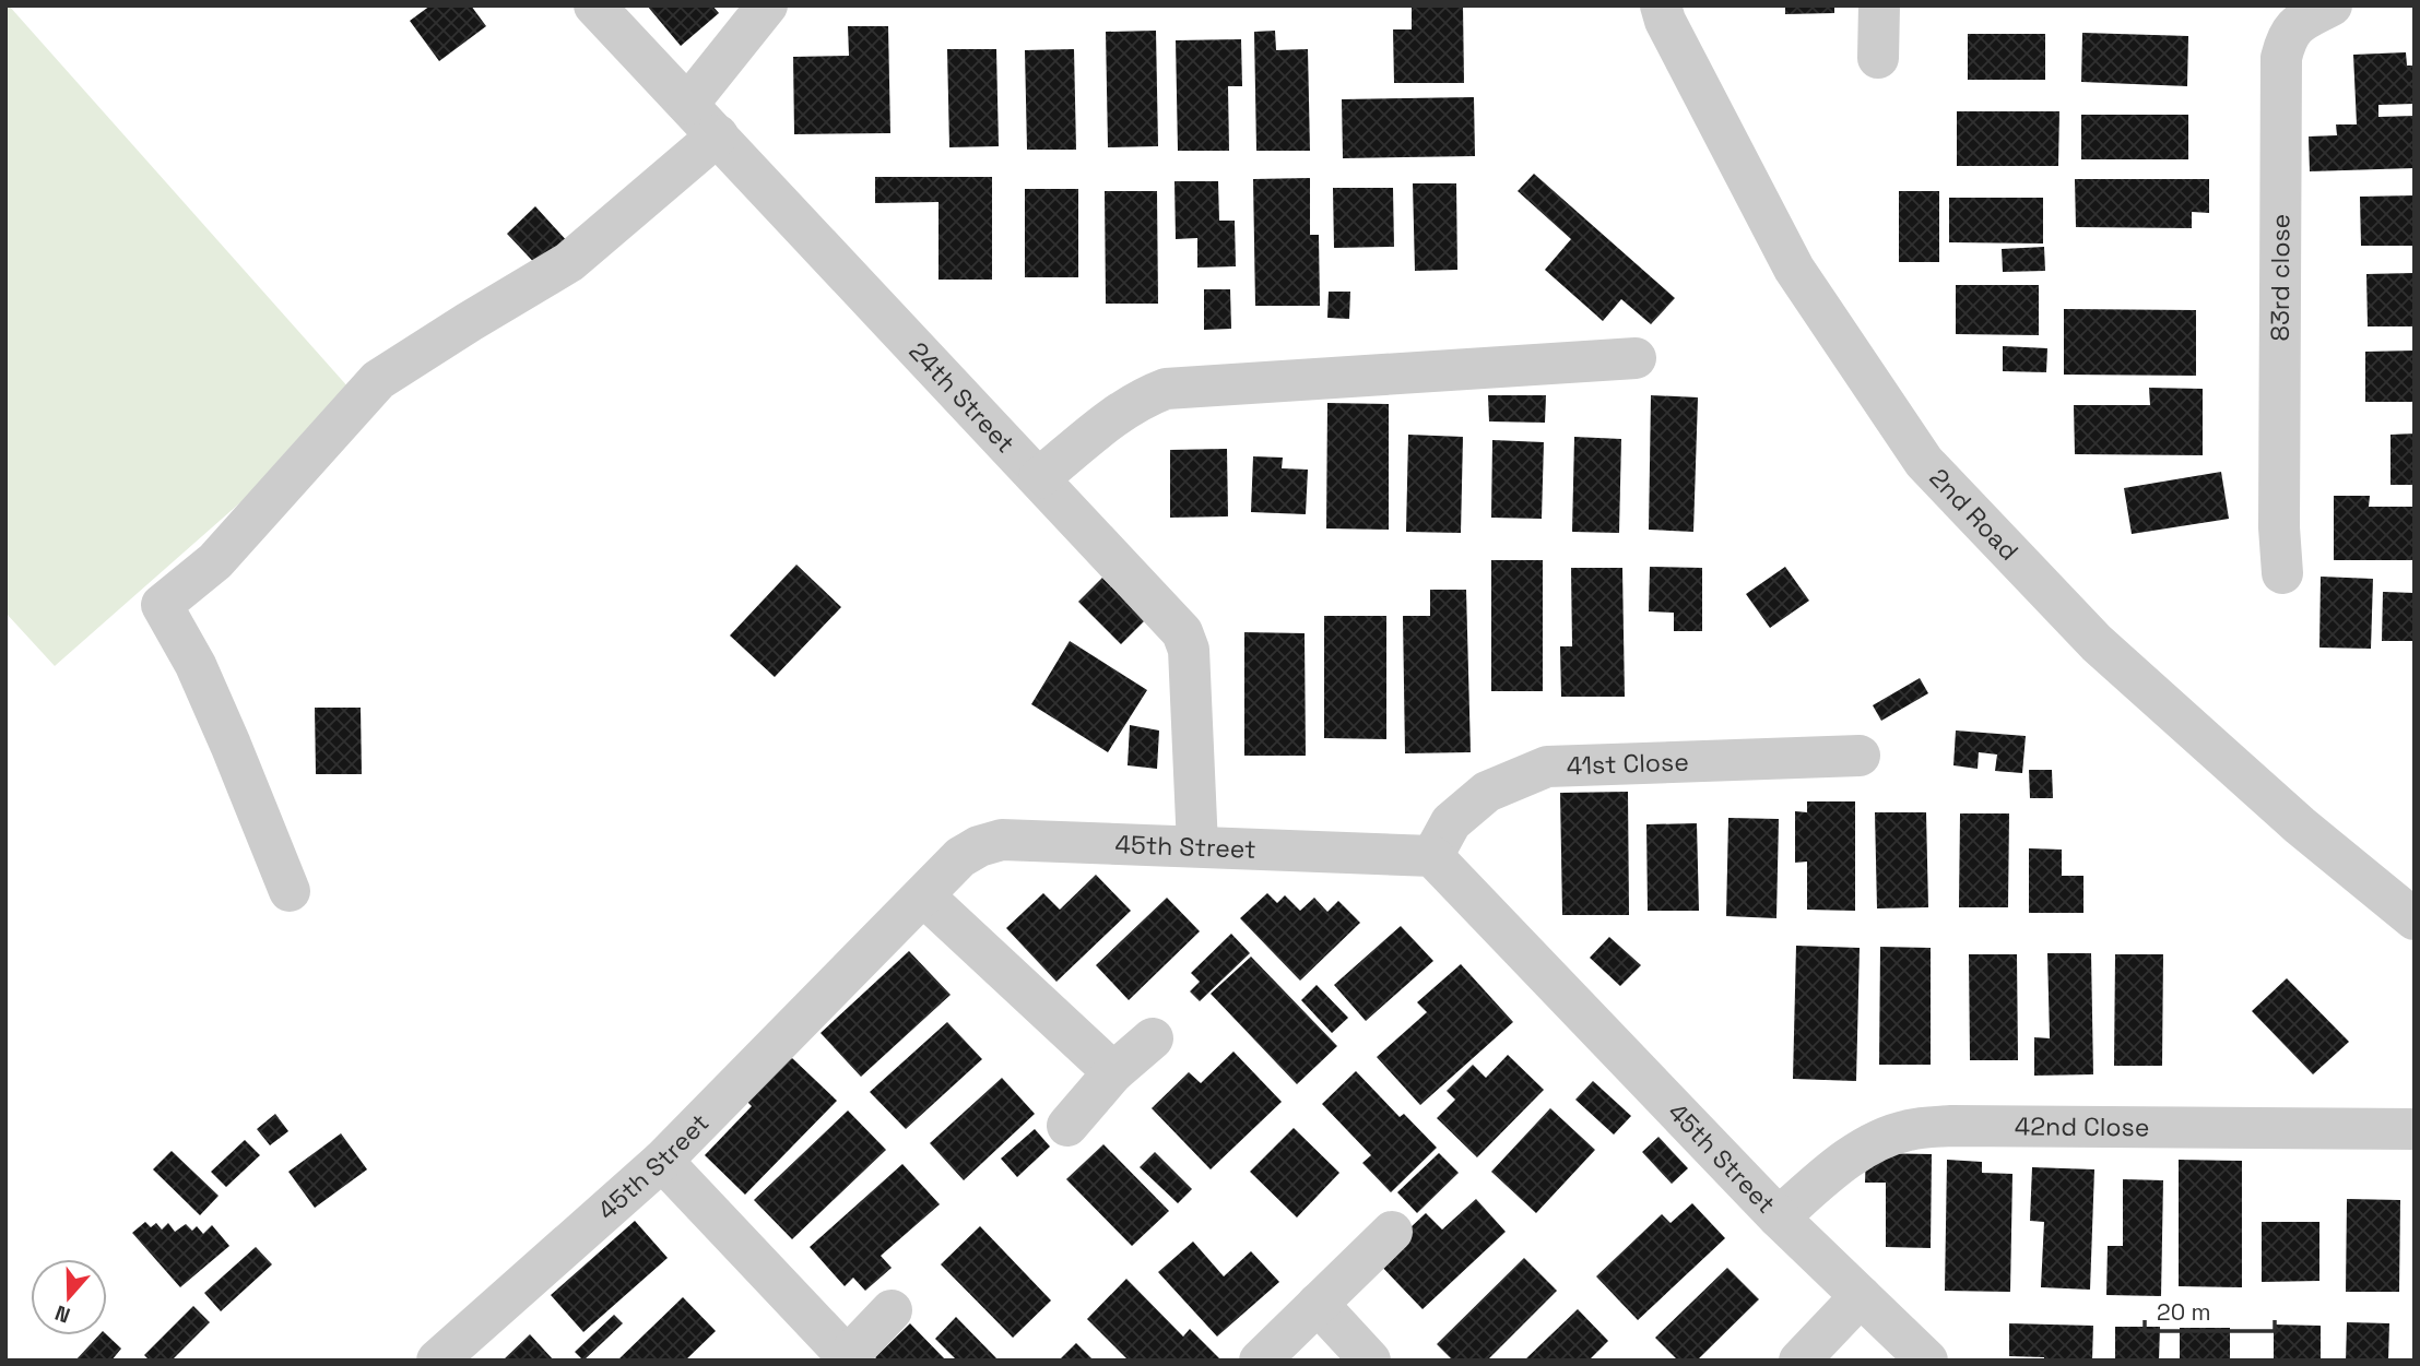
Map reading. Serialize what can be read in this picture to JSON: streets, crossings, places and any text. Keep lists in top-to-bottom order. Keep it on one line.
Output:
{"streets":{"street":["83rd close","24th Street","2nd Road","41st Close","45th Street","42nd Close"]},"crossings":[["24th Street","45th Street"],["41st Close","45th Street"],["45th Street","42nd Close"]],"scale_bar":"20 m","north":"bottom"}
